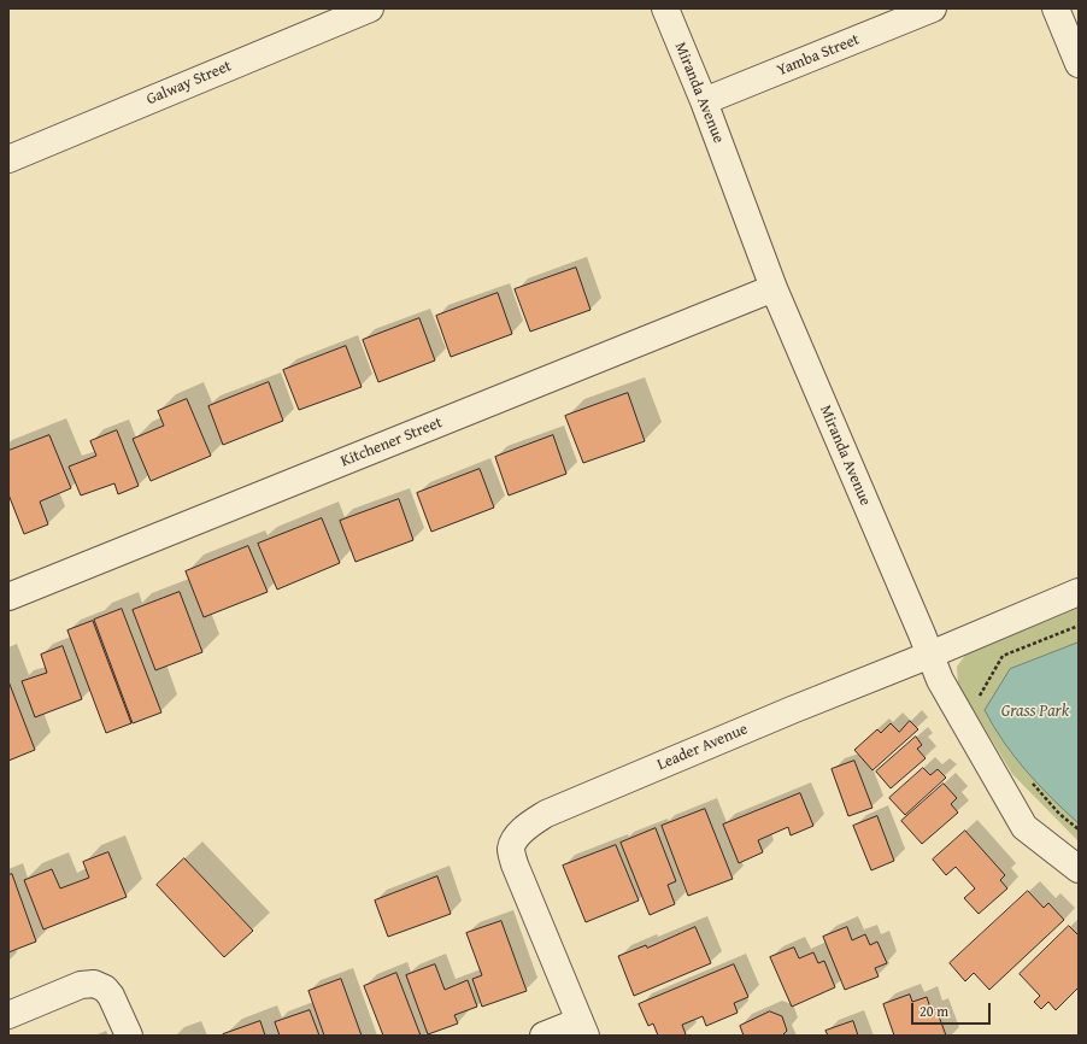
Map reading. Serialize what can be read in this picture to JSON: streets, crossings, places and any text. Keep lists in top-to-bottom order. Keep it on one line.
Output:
{"streets":{"street":["Yamba Street","Galway Street","Miranda Avenue","Kitchener Street","Leader Avenue"]},"crossings":[["Yamba Street","Miranda Avenue"],["Miranda Avenue","Kitchener Street"],["Miranda Avenue","Leader Avenue"]],"water":["Grass Park"],"scale_bar":"20 m"}
